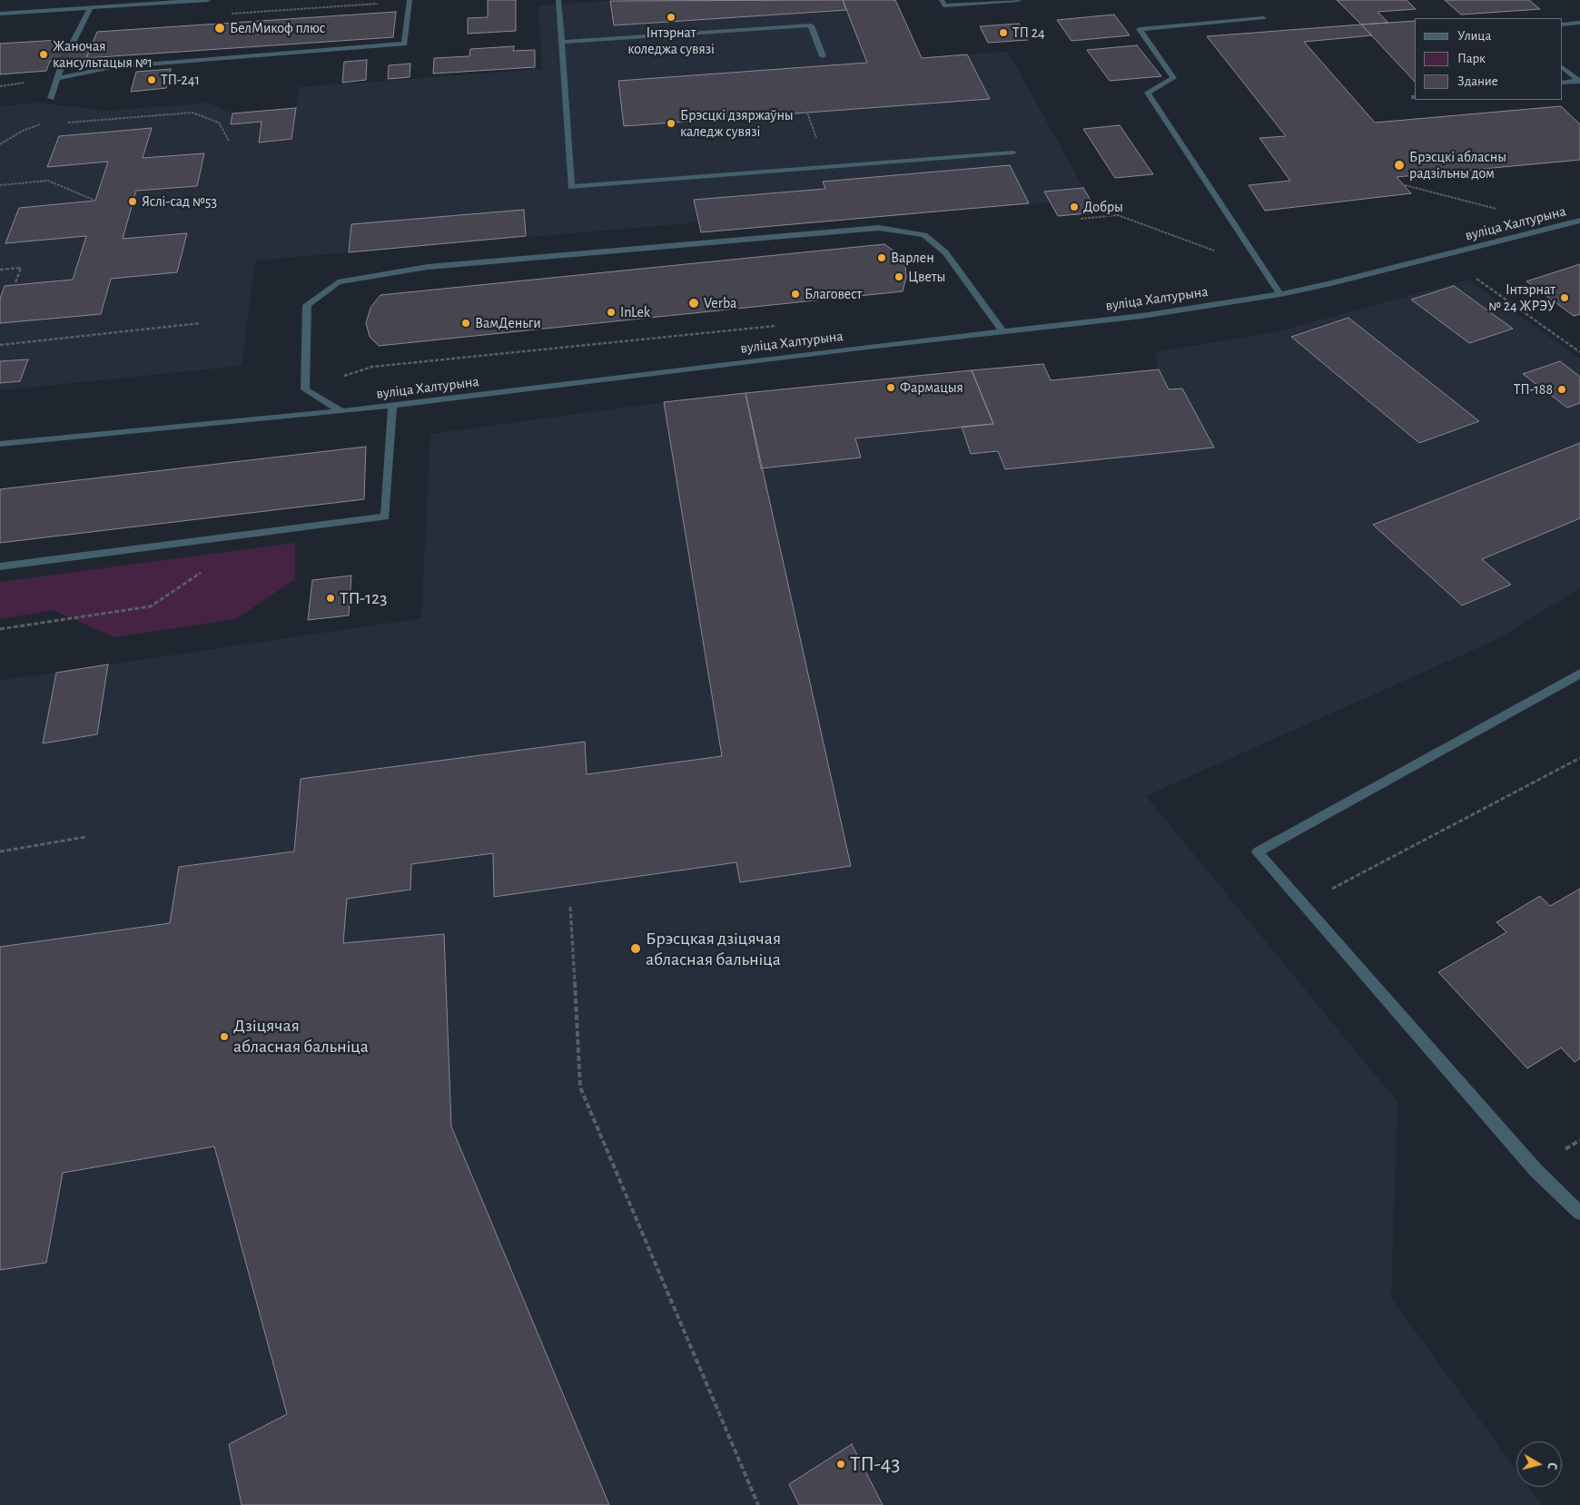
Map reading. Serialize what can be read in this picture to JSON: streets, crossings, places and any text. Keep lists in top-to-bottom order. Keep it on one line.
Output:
{"streets":{"street":["вуліца Халтурына"]},"places":["Інтэрнат коледжа сувязі","БелМикоф плюс","ТП 24","Жаночая кансультацыя №1","ТП-241","Брэсцкі дзяржаўны каледж сувязі","Брэсцкі абласны радзільны дом","Яслі-сад №53","Добры","Варлен","Цветы","Благовест","Інтэрнат № 24 ЖРЭУ","Verba","InLek","ВамДеньги","Фармацыя","ТП-188","ТП-123","Брэсцкая дзіцячая абласная бальніца","Дзіцячая абласная бальніца","ТП-43"],"legend":["Улица","Парк","Здание"],"north":"right"}
